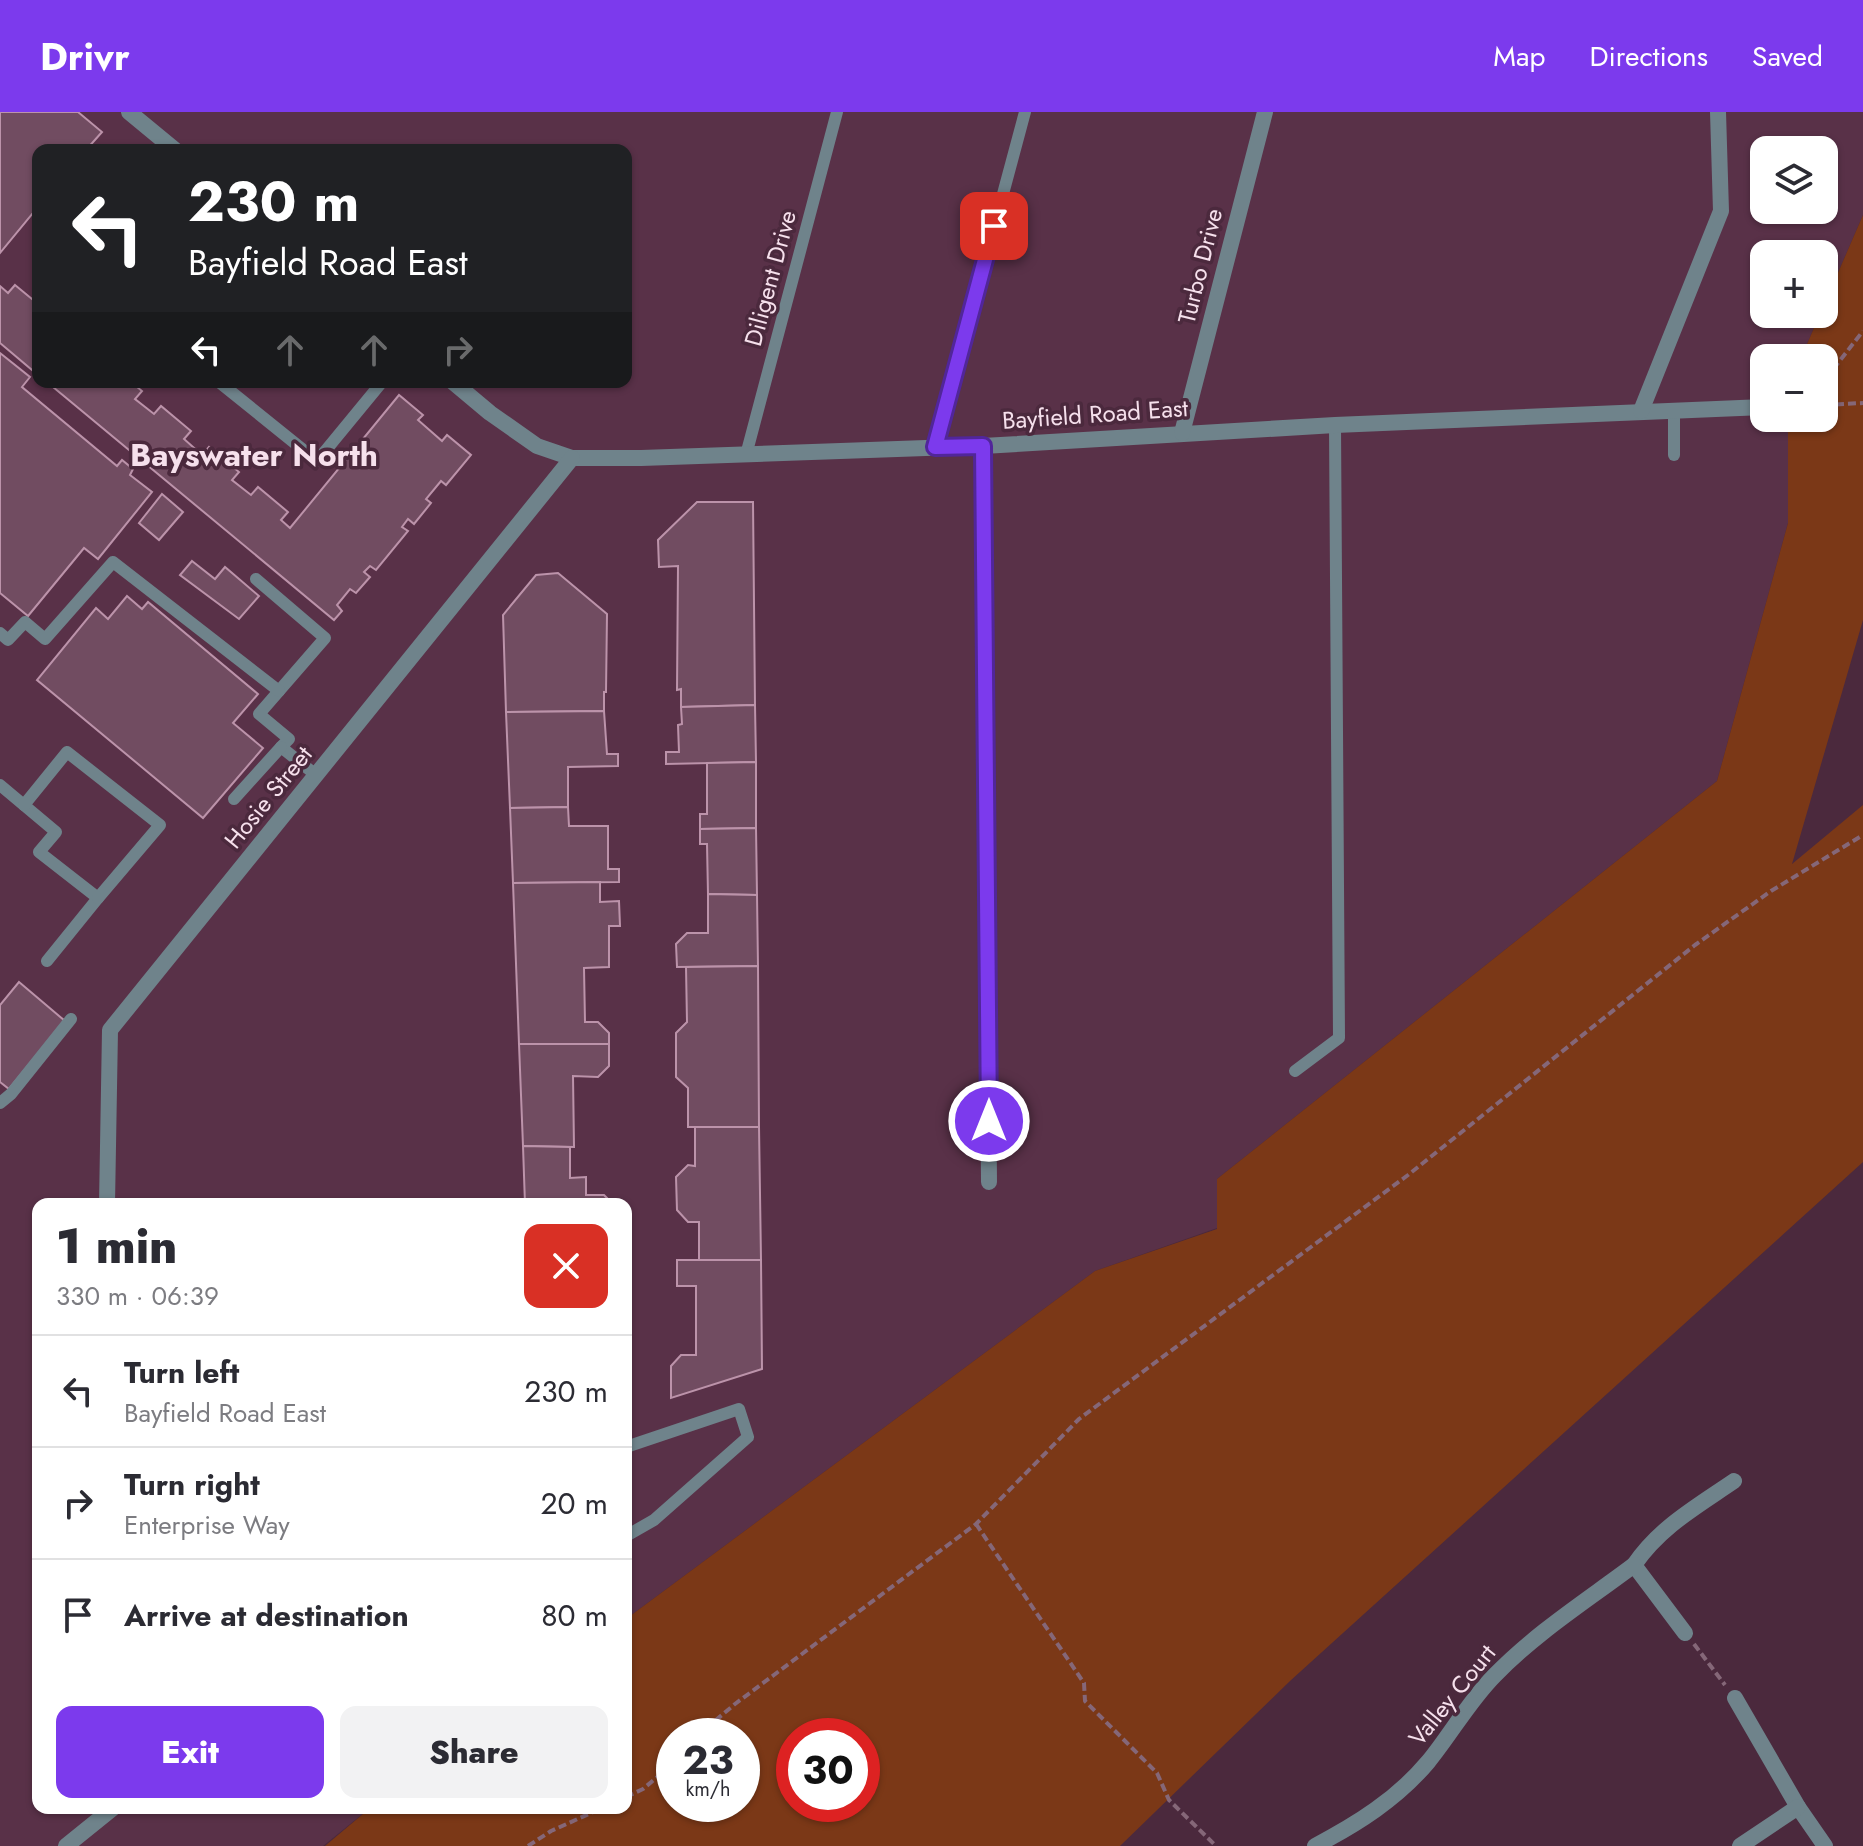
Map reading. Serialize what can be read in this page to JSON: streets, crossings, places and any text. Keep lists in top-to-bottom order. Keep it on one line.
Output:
{"streets":{"street":["Turbo Drive","Bayfield Road East","Hosie Street","Valley Court"],"lane":["Diligent Drive"]},"crossings":[["Turbo Drive","Bayfield Road East"],["Diligent Drive","Bayfield Road East"],["Bayfield Road East","Hosie Street"]],"districts":["Bayswater North"],"page":{"header":"Drivr","nav":["Map","Directions","Saved"],"map_buttons":["+","−"],"turn":["230 m","Bayfield Road East"],"heading":["1 min","330 m · 06:39"],"list":[{"name":"Turn left","note":"Bayfield Road East","value":"230 m"},{"name":"Turn right","note":"Enterprise Way","value":"20 m"},{"name":"Arrive at destination","value":"80 m"}],"buttons":["Exit","Share"],"speed":"23 km/h","limit":"30"}}
